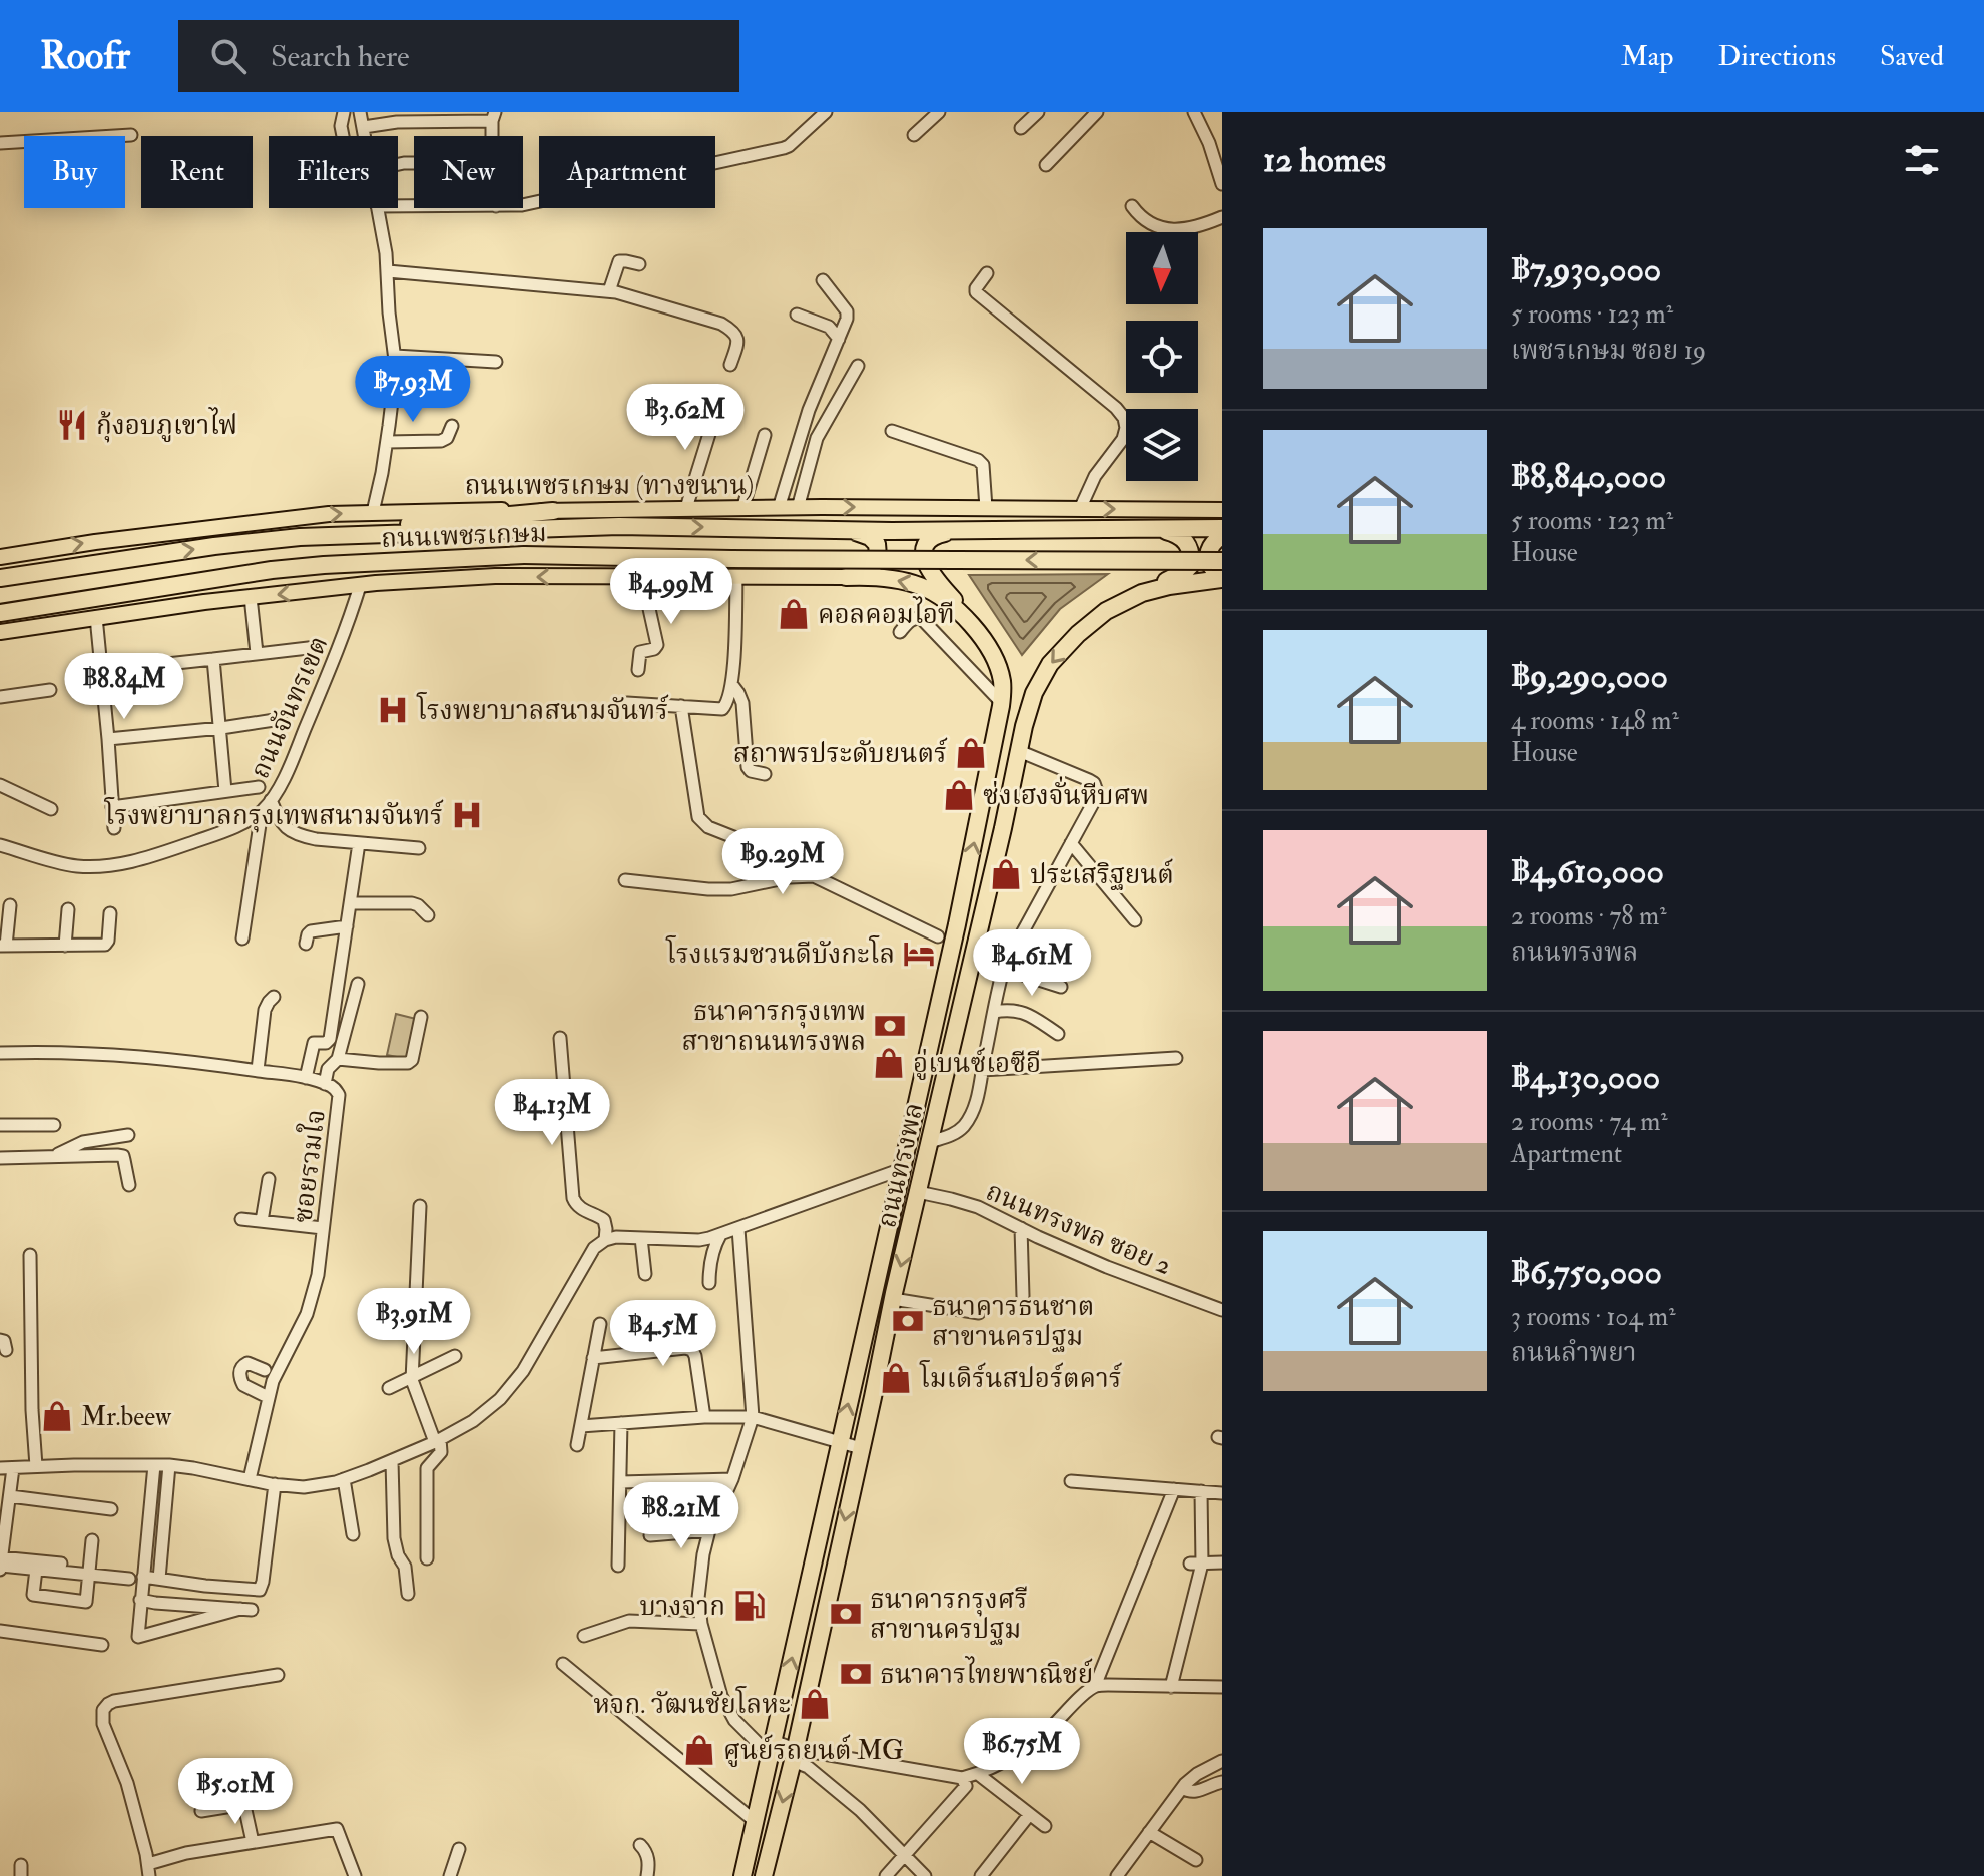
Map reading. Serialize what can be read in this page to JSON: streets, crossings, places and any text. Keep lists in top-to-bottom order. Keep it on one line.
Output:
{"streets":{"highway":["ถนนเพชรเกษม","ถนนทรงพล"],"main road":["ถนนเพชรเกษม (ทางขนาน)"],"street":["ถนนจันทรเขต","ซอยรวมใจ","ถนนทรงพล ซอย 2"]},"crossings":[["ถนนทรงพล","ถนนทรงพล ซอย 2"]],"places":{"restaurant":["กุ้งอบภูเขาไฟ"],"shop":["คอลคอมไอที","สถาพรประดับยนตร์","ซ่งเฮงจั่นหีบศพ","ประเสริฐยนต์","อู่เบนซ์เอซีอี","โมเดิร์นสปอร์ตคาร์","Mr.beew","หจก. วัฒนชัยโลหะ","ศูนย์รถยนต์ MG"],"hospital":["โรงพยาบาลสนามจันทร์","โรงพยาบาลกรุงเทพสนามจันทร์"],"hotel":["โรงแรมชวนดีบังกะโล"],"bank":["ธนาคารกรุงเทพ สาขาถนนทรงพล","ธนาคารธนชาต สาขานครปฐม","ธนาคารกรุงศรี สาขานครปฐม","ธนาคารไทยพาณิชย์"],"fuel station":["บางจาก"]},"north":"bottom","page":{"header":"Roofr","search":"Search here","nav":["Map","Directions","Saved"],"heading":"12 homes","chip":["Buy","Rent","Filters","New","Apartment"],"list":[{"name":"฿7,930,000","note":"5 rooms · 123 m² · เพชรเกษม ซอย 19"},{"name":"฿8,840,000","note":"5 rooms · 123 m² · House"},{"name":"฿9,290,000","note":"4 rooms · 148 m² · House"},{"name":"฿4,610,000","note":"2 rooms · 78 m² · ถนนทรงพล"},{"name":"฿4,130,000","note":"2 rooms · 74 m² · Apartment"},{"name":"฿6,750,000","note":"3 rooms · 104 m² · ถนนลำพยา"}],"price":["฿7.93M","฿3.62M","฿4.99M","฿8.84M","฿9.29M","฿4.61M","฿4.13M","฿3.91M","฿4.5M","฿8.21M","฿6.75M","฿5.01M"]}}
